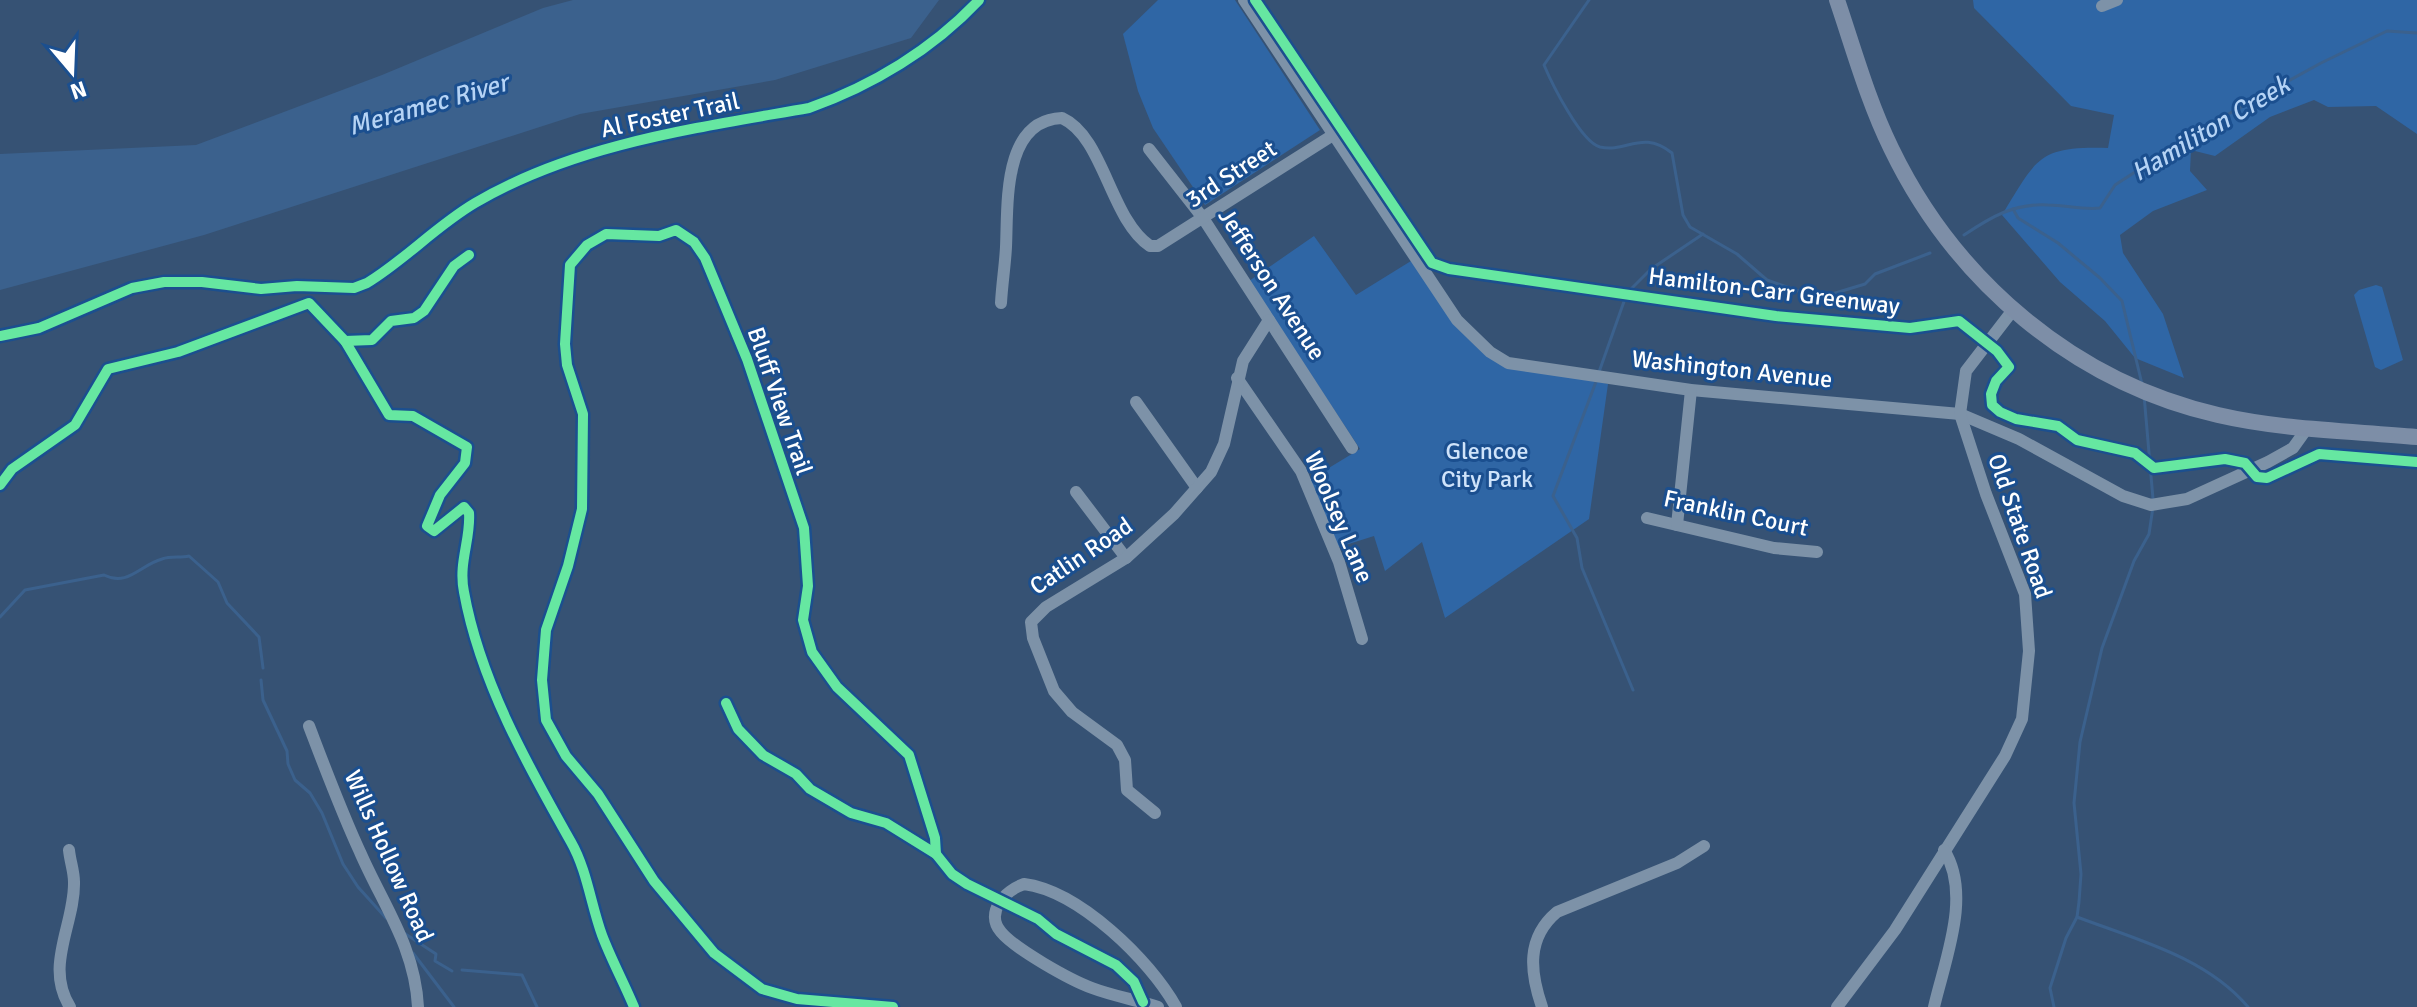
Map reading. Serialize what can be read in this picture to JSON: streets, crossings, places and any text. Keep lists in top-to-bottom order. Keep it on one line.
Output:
{"streets":{"street":["3rd Street","Jefferson Avenue","Washington Avenue","Franklin Court","Woolsey Lane","Old State Road","Catlin Road","Wills Hollow Road"],"cycle path":["Al Foster Trail","Hamilton-Carr Greenway","Bluff View Trail"]},"crossings":[["3rd Street","Jefferson Avenue"],["3rd Street","Washington Avenue"],["Jefferson Avenue","Catlin Road"],["Washington Avenue","Old State Road"],["Woolsey Lane","Catlin Road"]],"water":["Meramec River","Hamiliton Creek"],"parks":["Glencoe City Park"],"north":"bottom"}
